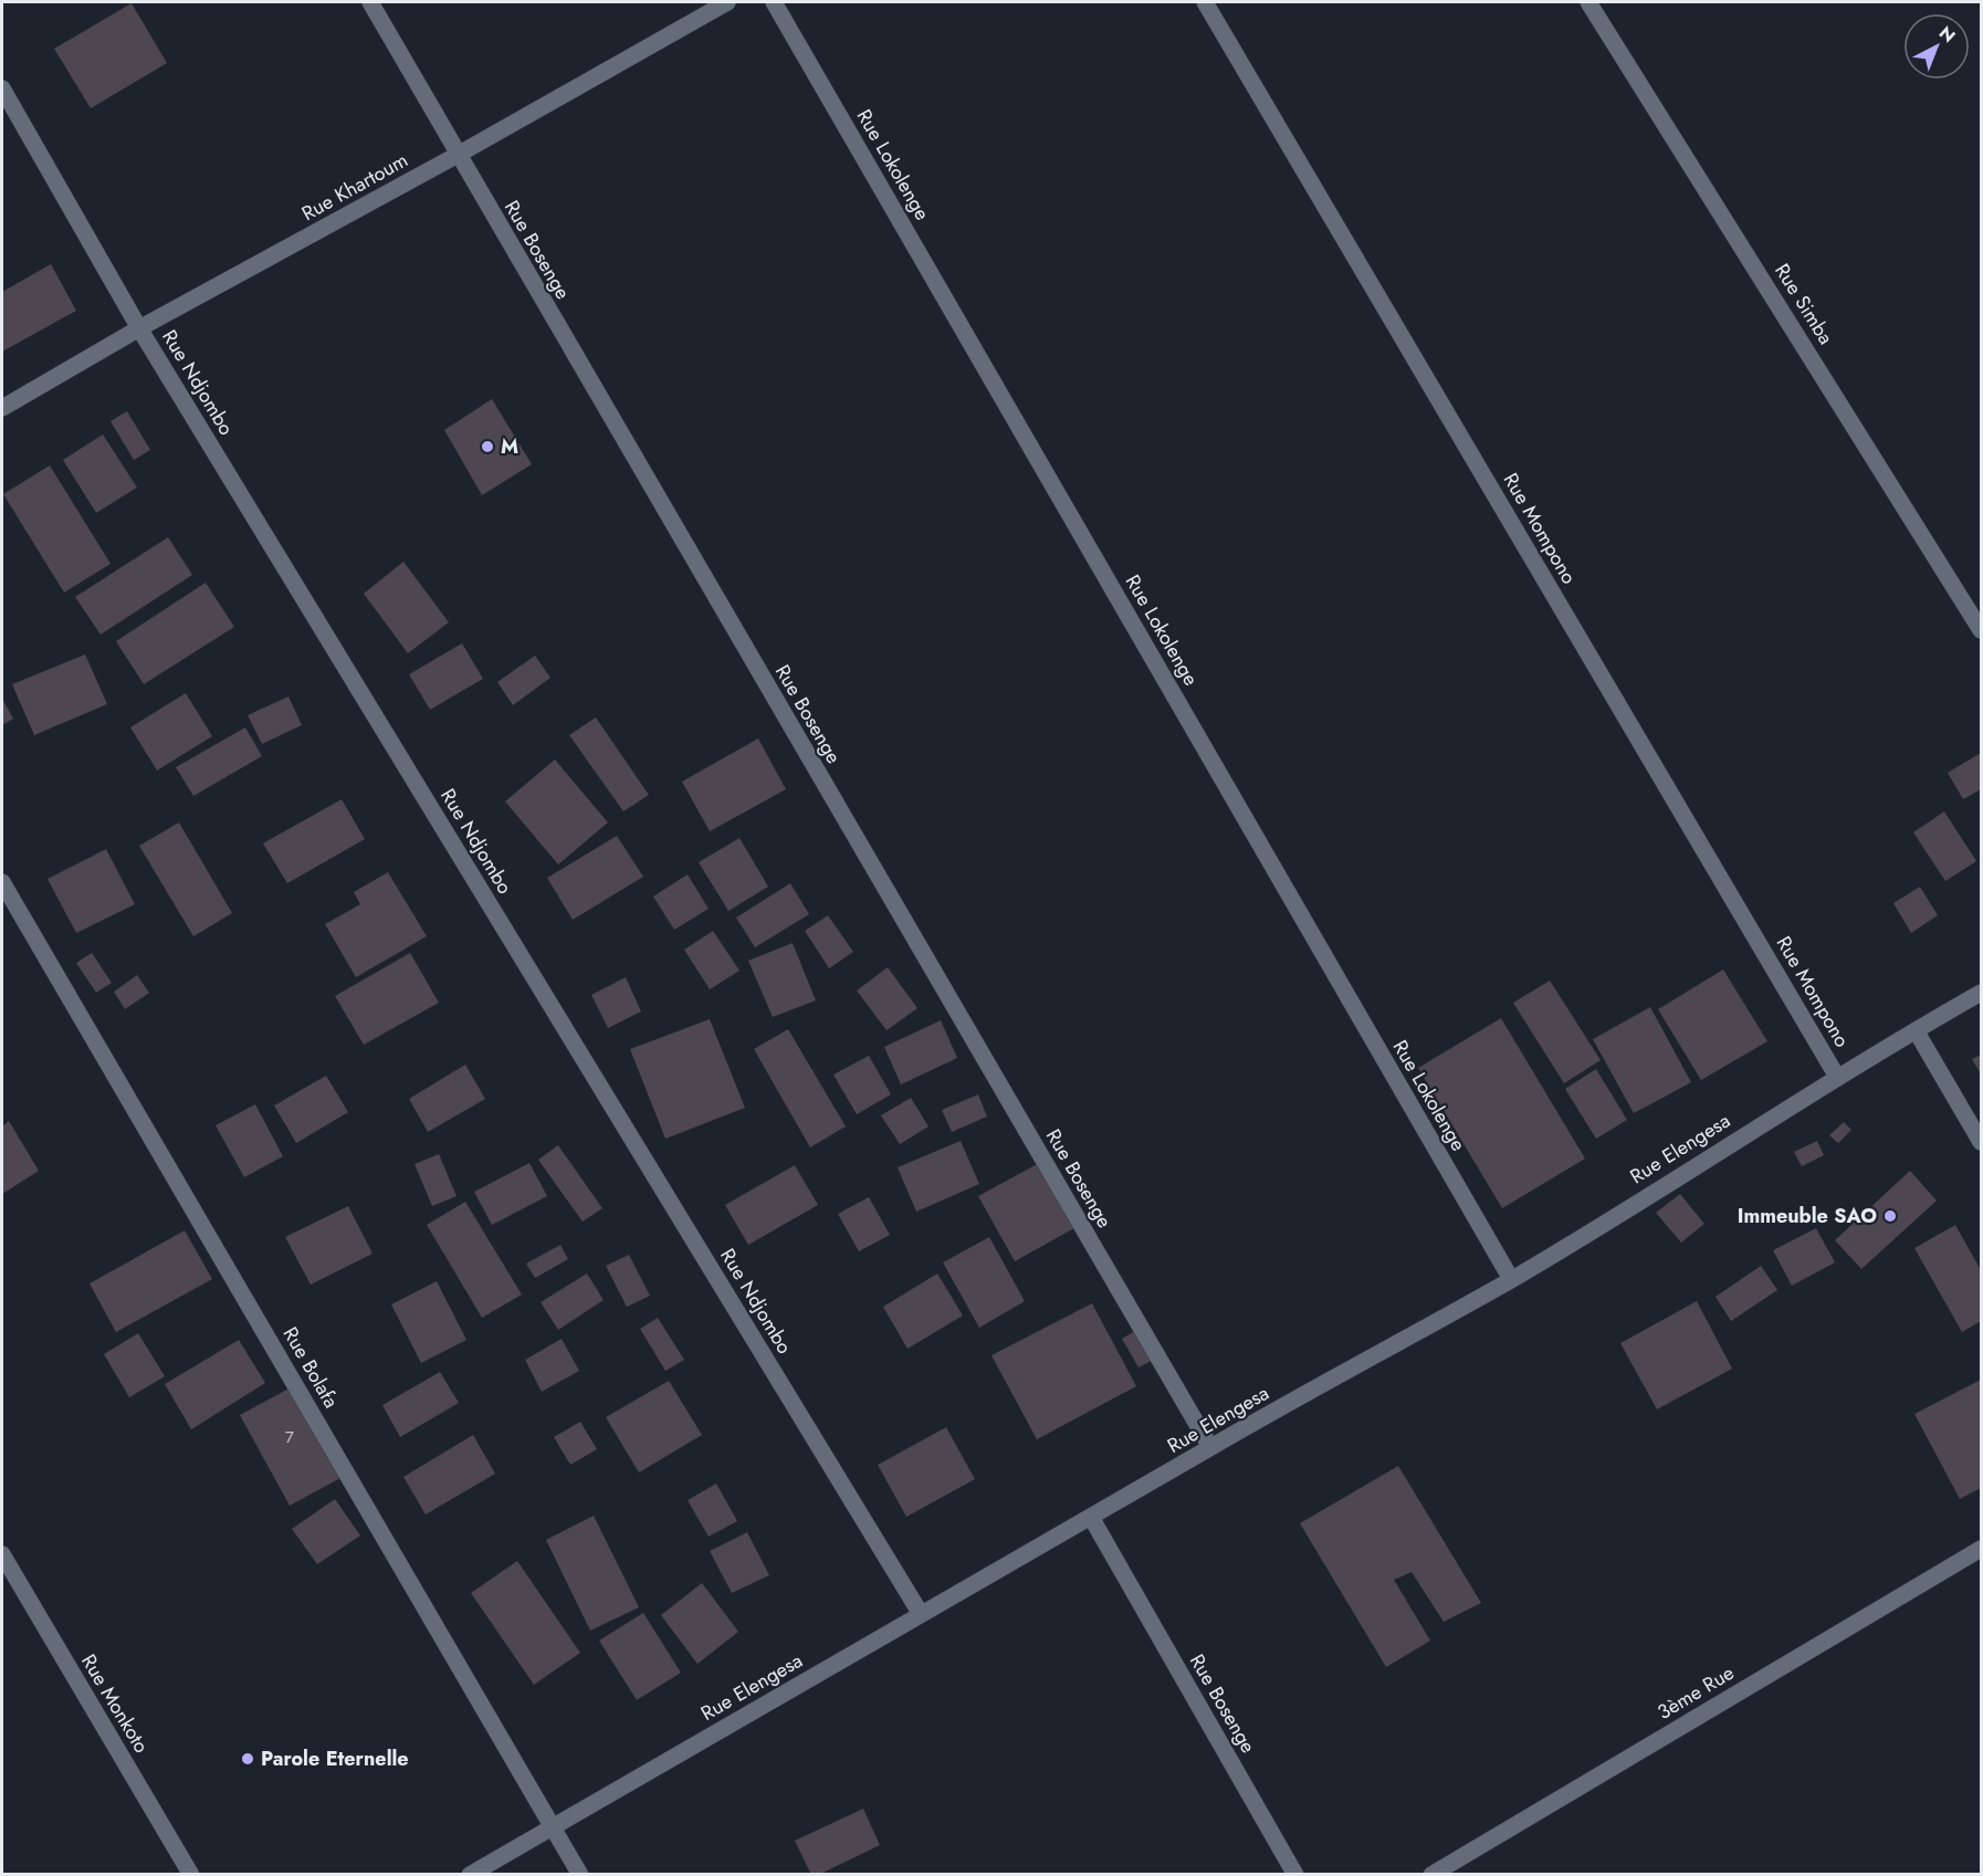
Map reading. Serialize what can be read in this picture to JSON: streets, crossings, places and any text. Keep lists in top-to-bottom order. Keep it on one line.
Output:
{"streets":{"street":["Rue Lokolenge","Rue Khartoum","Rue Bosenge","Rue Simba","Rue Ndjombo","Rue Mompono","Rue Elengesa","Rue Bolafa","3ème Rue","Rue Monkoto"]},"crossings":[["Rue Lokolenge","Rue Elengesa"],["Rue Khartoum","Rue Bosenge"],["Rue Khartoum","Rue Ndjombo"],["Rue Bosenge","Rue Elengesa"],["Rue Ndjombo","Rue Elengesa"],["Rue Mompono","Rue Elengesa"],["Rue Elengesa","Rue Bolafa"]],"places":["M","Immeuble SAO","Parole Eternelle"],"house_numbers":["7"],"north":"top right"}
